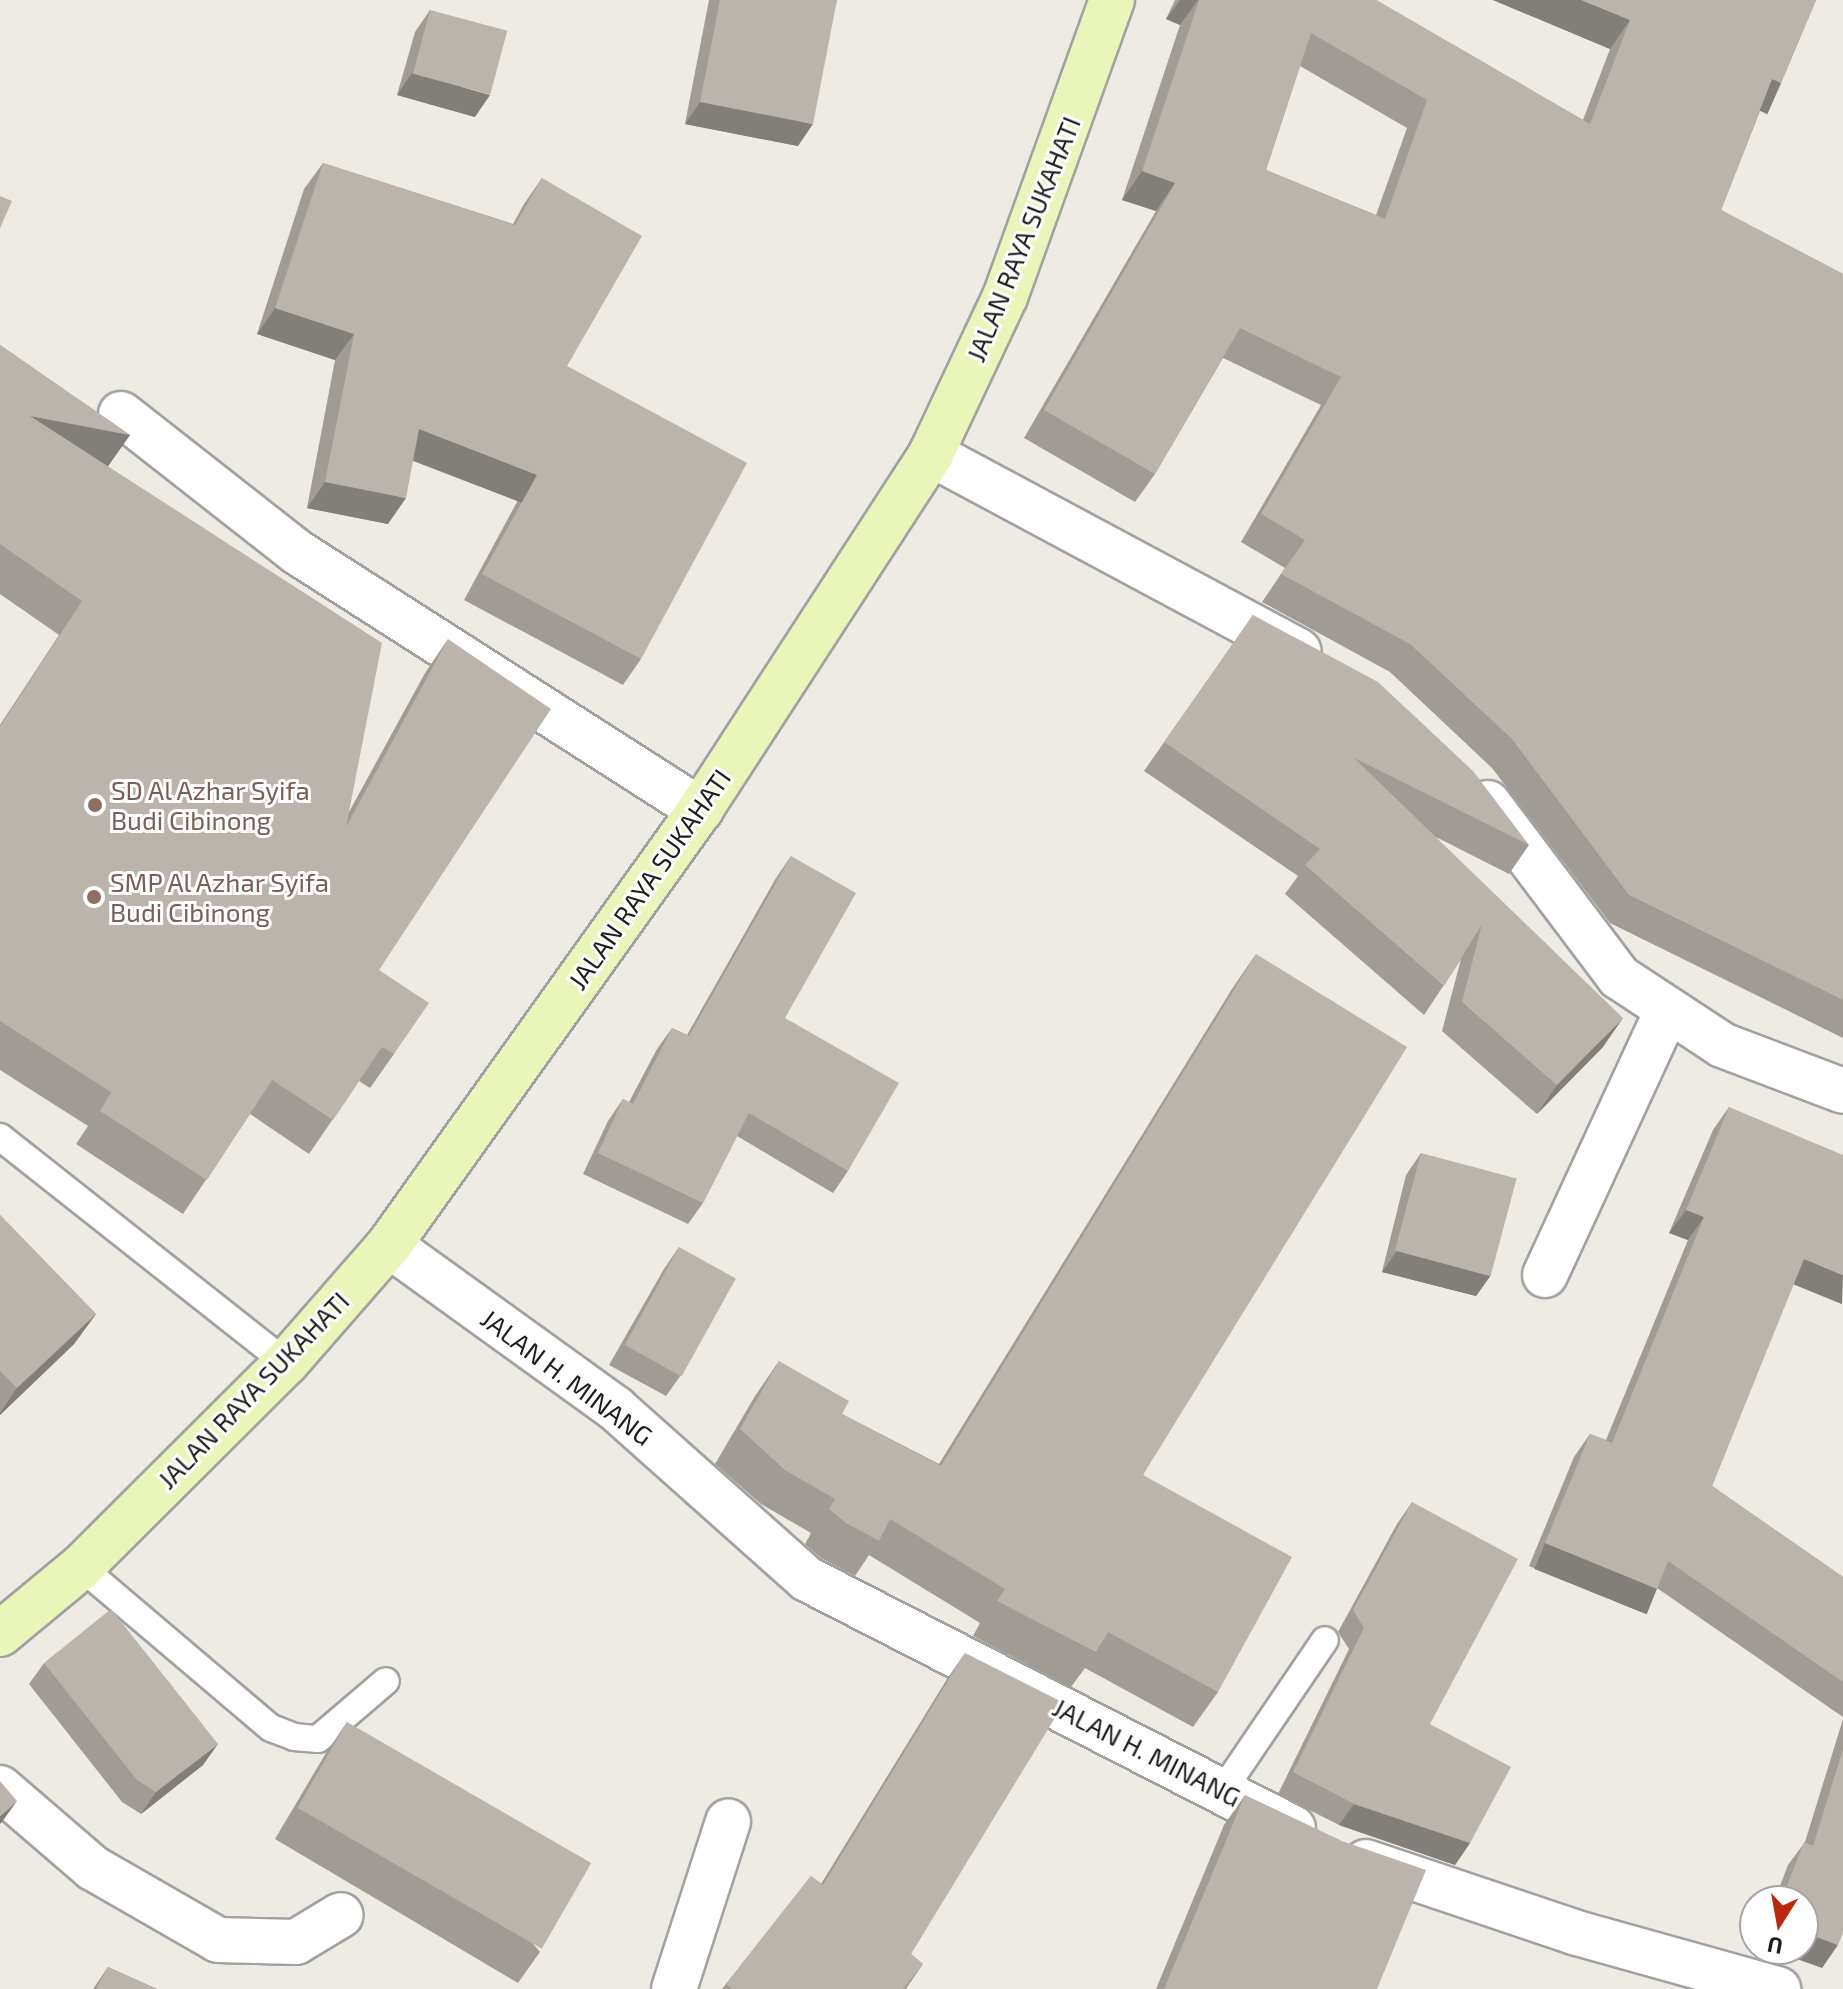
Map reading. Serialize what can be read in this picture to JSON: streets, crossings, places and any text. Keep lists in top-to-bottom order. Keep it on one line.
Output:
{"streets":{"main road":["JALAN RAYA SUKAHATI"],"street":["JALAN H. MINANG"]},"crossings":[["JALAN RAYA SUKAHATI","JALAN H. MINANG"]],"places":["SD Al Azhar Syifa Budi Cibinong","SMP Al Azhar Syifa Budi Cibinong"],"north":"bottom"}
